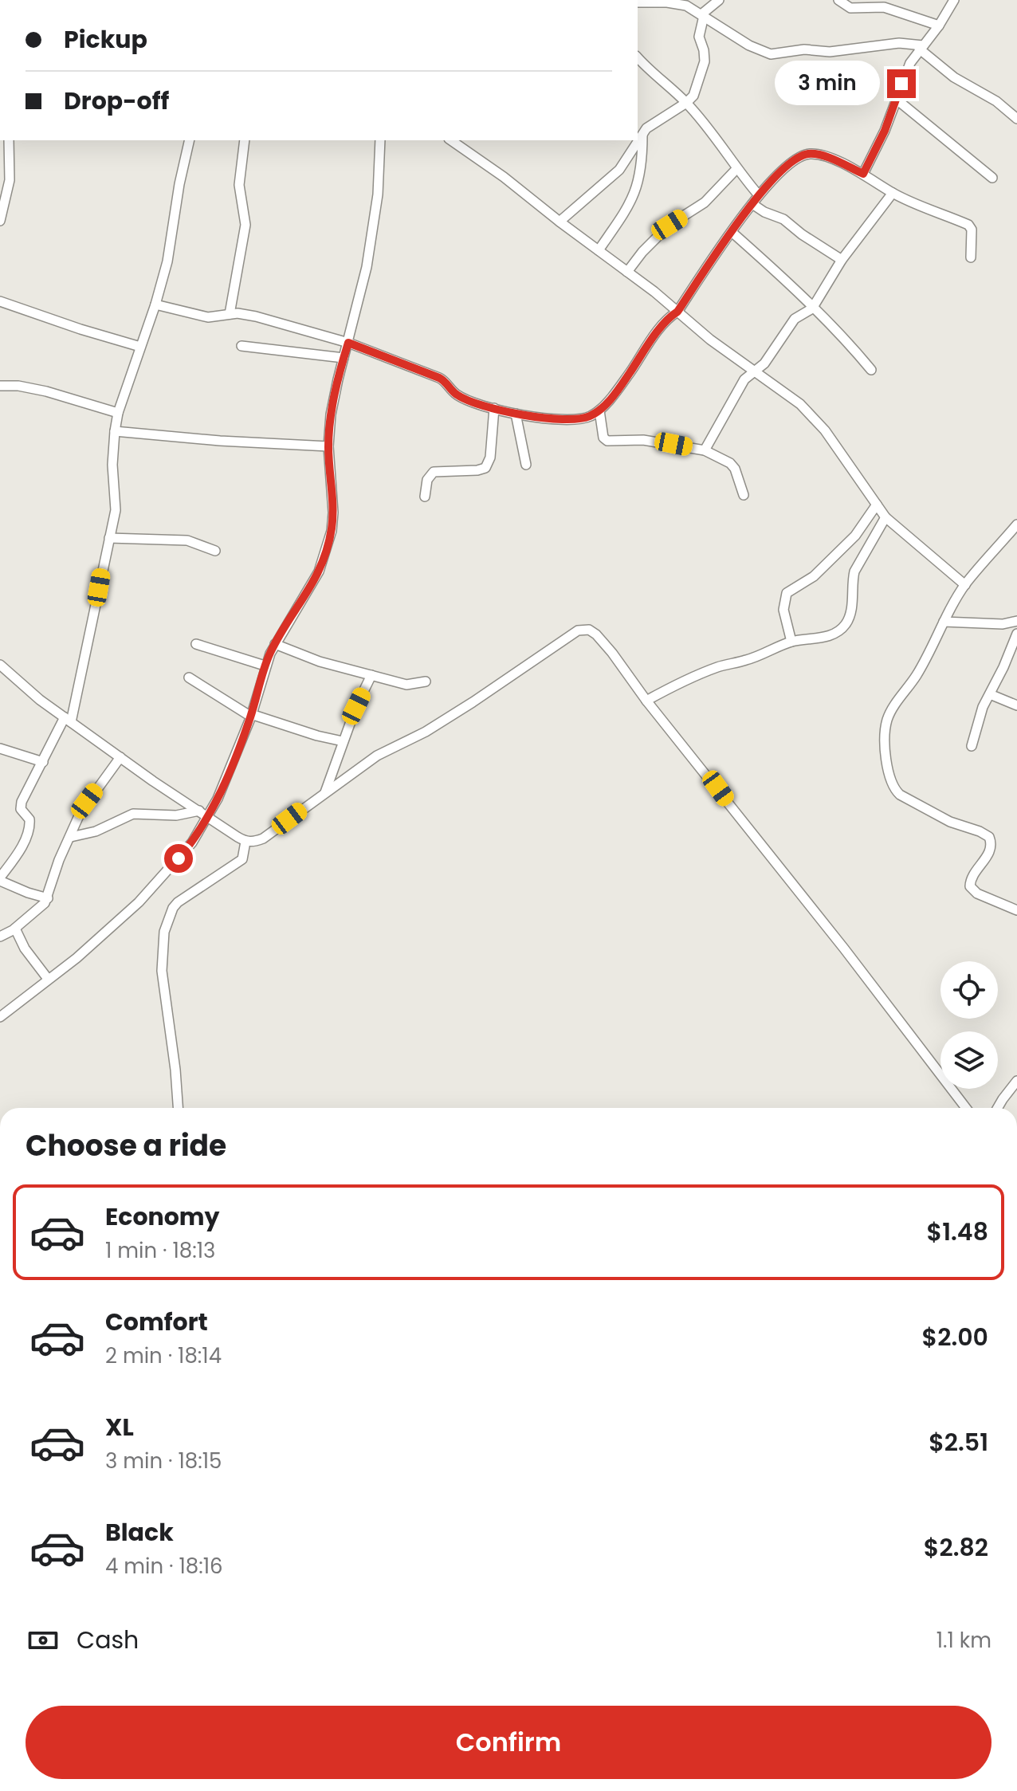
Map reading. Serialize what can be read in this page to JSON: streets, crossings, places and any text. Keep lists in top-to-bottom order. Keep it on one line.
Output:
{"page":{"banner":["Pickup","Drop-off"],"bubble":"3 min","heading":"Choose a ride","list":[{"name":"Economy","note":"1 min · 18:13","value":"$1.48"},{"name":"Comfort","note":"2 min · 18:14","value":"$2.00"},{"name":"XL","note":"3 min · 18:15","value":"$2.51"},{"name":"Black","note":"4 min · 18:16","value":"$2.82"}],"pay":["Cash","1.1 km"],"buttons":"Confirm"}}
